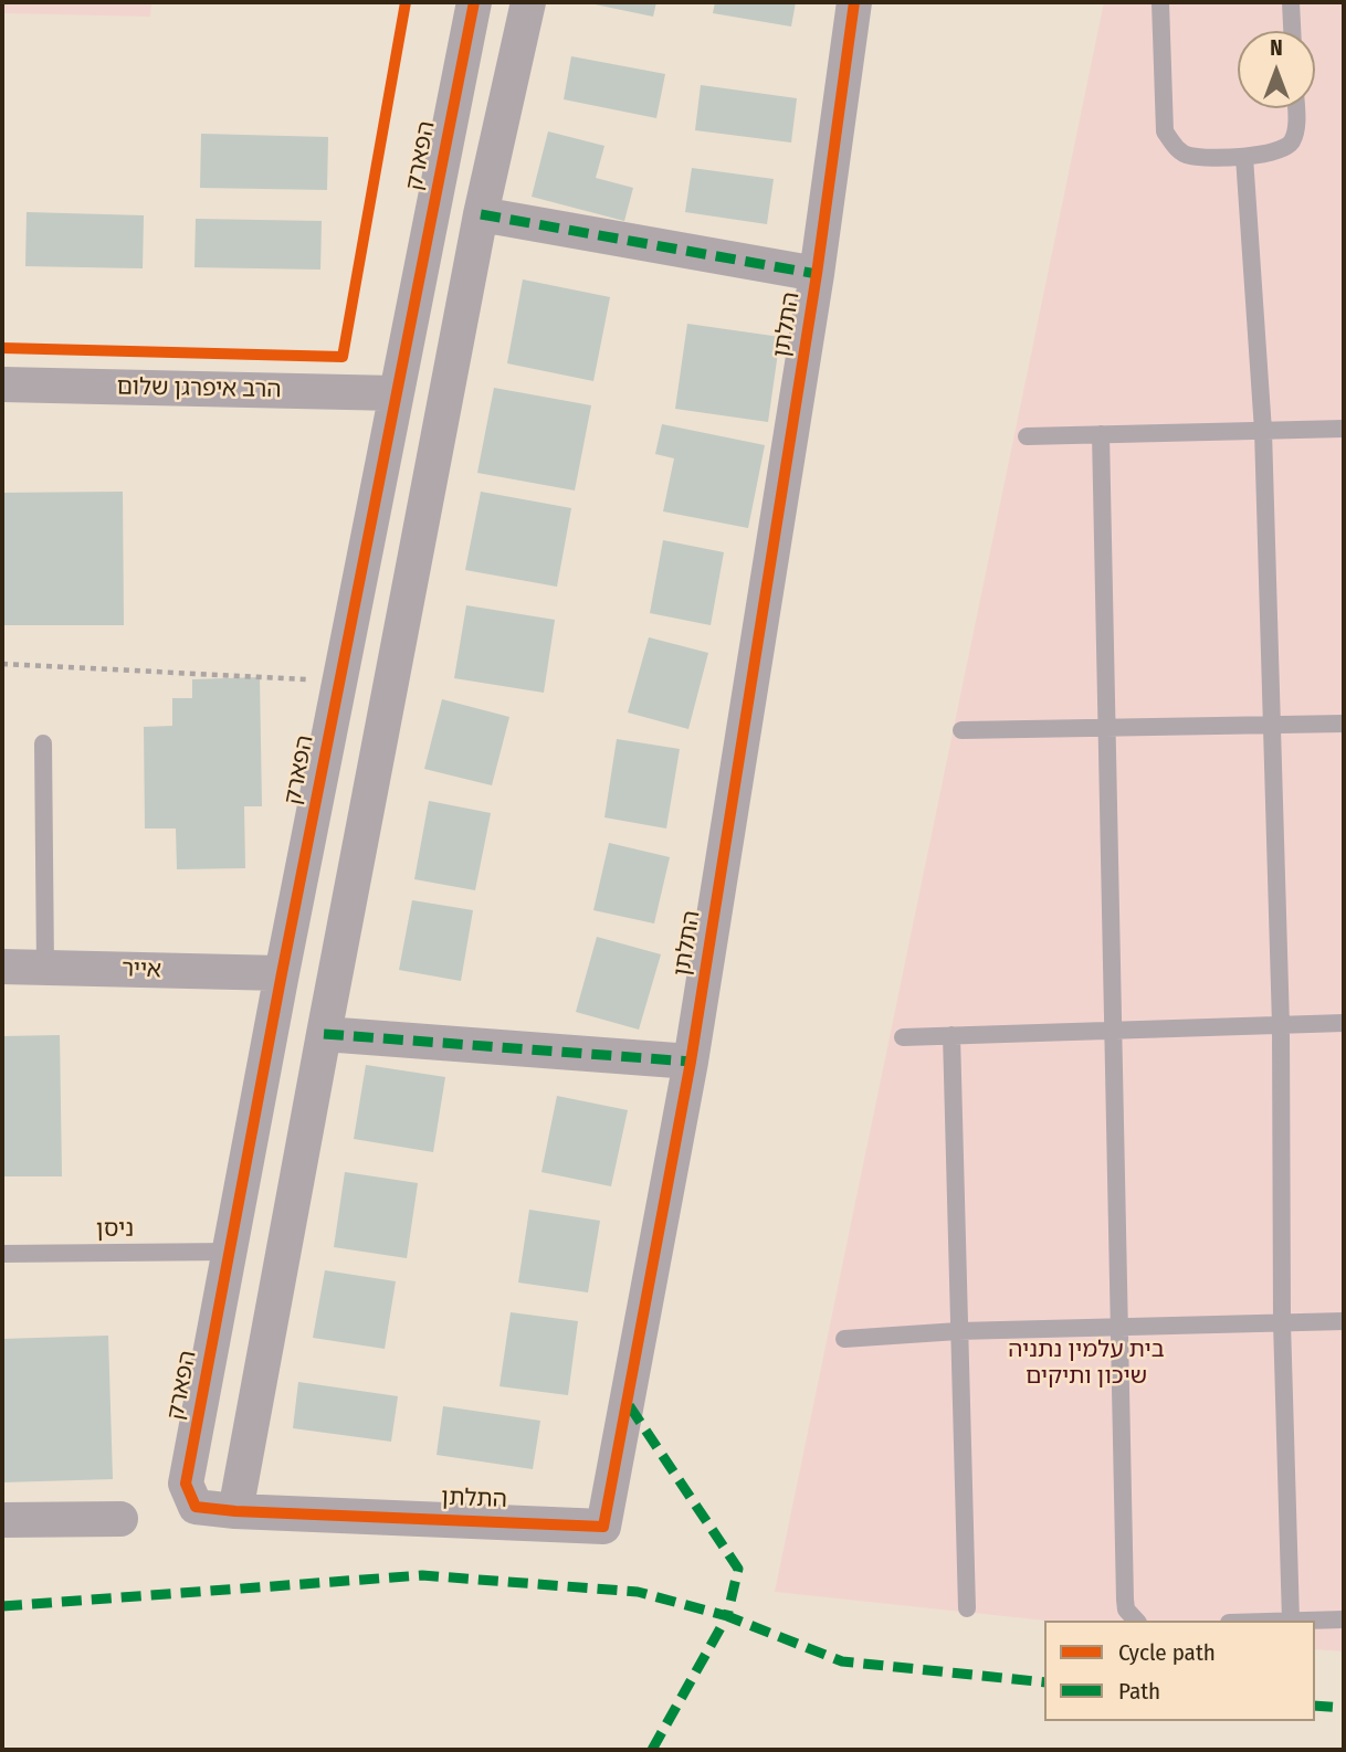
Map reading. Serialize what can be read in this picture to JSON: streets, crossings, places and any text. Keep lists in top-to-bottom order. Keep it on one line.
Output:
{"streets":{"street":["הפארק","התלתן","הרב איפרגן שלום","אייר"],"lane":["ניסן"]},"crossings":[["הפארק","התלתן"],["הפארק","הרב איפרגן שלום"],["הפארק","אייר"],["הפארק","ניסן"]],"parks":["בית עלמין נתניה שיכון ותיקים"],"legend":["Cycle path","Path"],"north":"top"}
